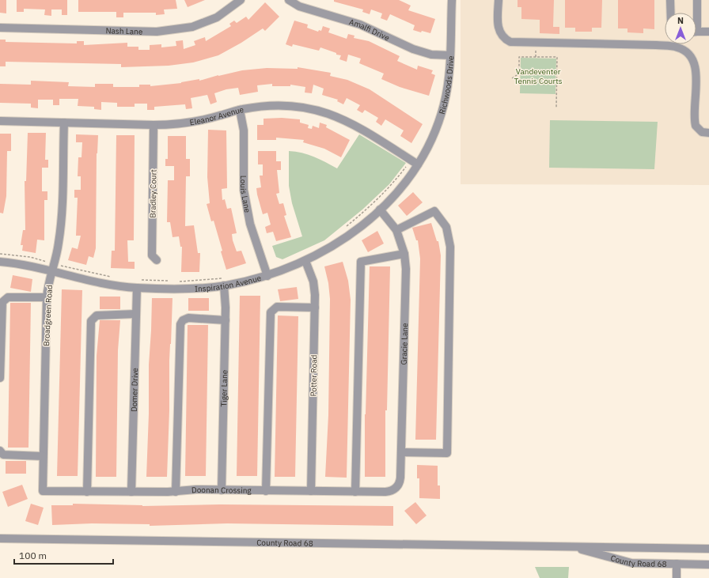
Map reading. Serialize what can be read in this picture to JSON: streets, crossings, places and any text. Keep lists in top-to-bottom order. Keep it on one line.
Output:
{"streets":{"street":["Amalfi Drive","Nash Lane","Richwoods Drive","Eleanor Avenue","Bradley Court","Louis Lane","Inspiration Avenue","Broadgreen Road","Gracie Lane","Potter Road","Tiger Lane","Domer Drive","Doonan Crossing","County Road 68"]},"crossings":[["Amalfi Drive","Richwoods Drive"],["Richwoods Drive","Eleanor Avenue"],["Richwoods Drive","Inspiration Avenue"],["Eleanor Avenue","Bradley Court"],["Eleanor Avenue","Louis Lane"],["Eleanor Avenue","Inspiration Avenue"],["Eleanor Avenue","Broadgreen Road"],["Louis Lane","Inspiration Avenue"],["Inspiration Avenue","Broadgreen Road"],["Inspiration Avenue","Gracie Lane"],["Inspiration Avenue","Potter Road"],["Inspiration Avenue","Tiger Lane"],["Inspiration Avenue","Domer Drive"],["Broadgreen Road","Doonan Crossing"],["Gracie Lane","Doonan Crossing"],["Potter Road","Doonan Crossing"],["Tiger Lane","Doonan Crossing"],["Domer Drive","Doonan Crossing"]],"parks":["Vandeventer Tennis Courts"],"scale_bar":"100 m","north":"top"}
